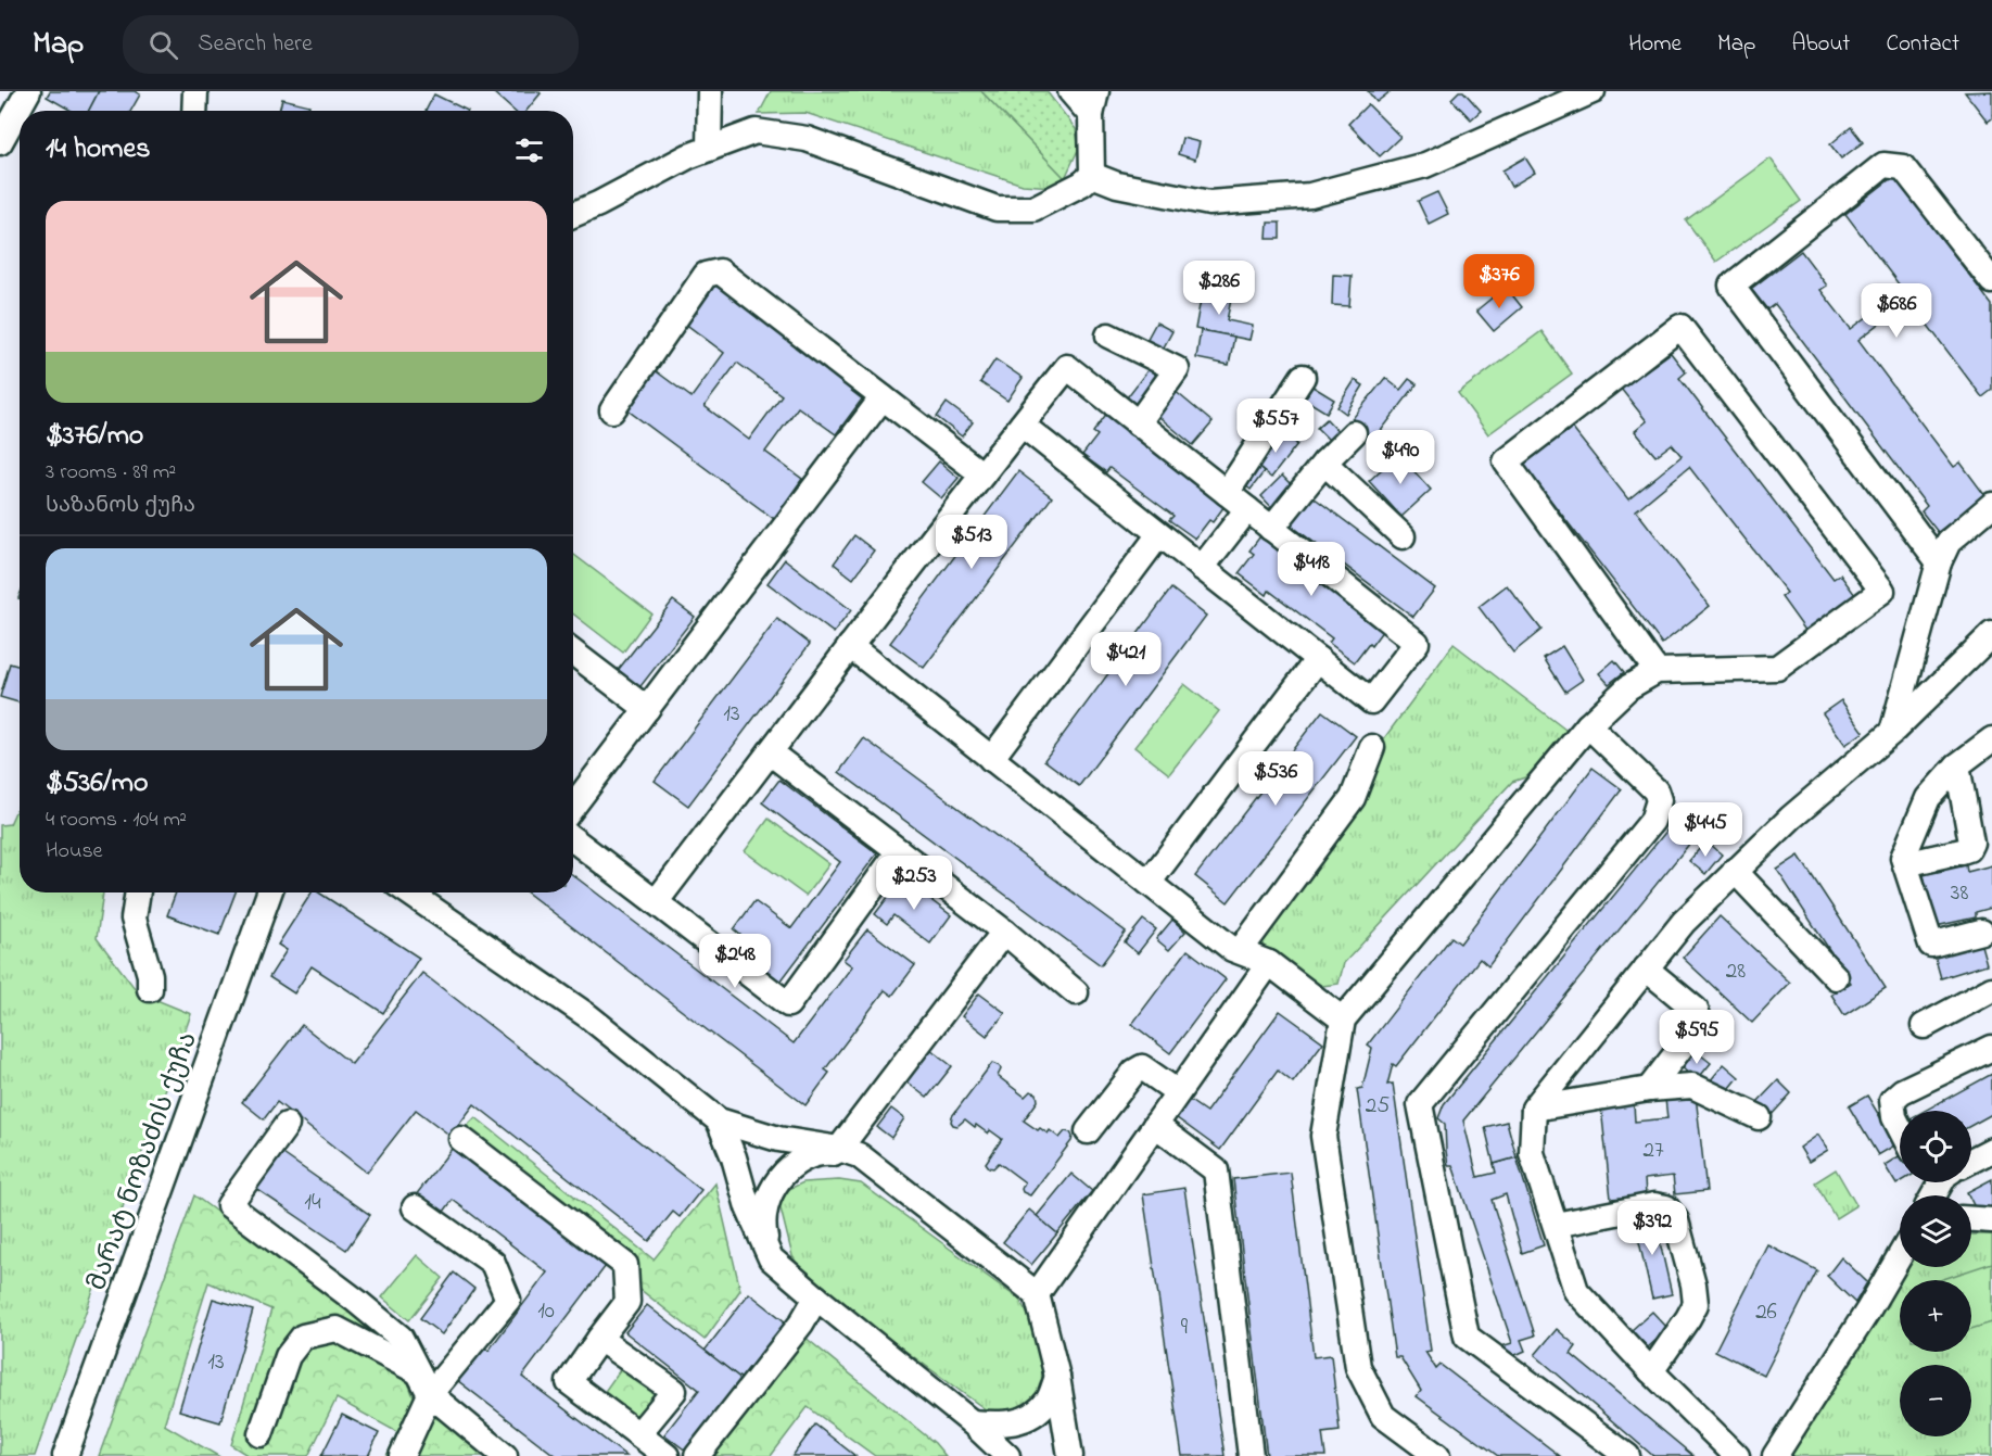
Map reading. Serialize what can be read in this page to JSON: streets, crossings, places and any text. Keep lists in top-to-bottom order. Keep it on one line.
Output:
{"streets":{"street":["მარატ ნოზაძის ქუჩა"]},"house_numbers":["13","38","28","25","27","14","10","26","9","13"],"page":{"header":"Map","search":"Search here","nav":["Home","Map","About","Contact"],"heading":"14 homes","list":[{"name":"$376/mo","note":"3 rooms · 89 m² · საზანოს ქუჩა"},{"name":"$536/mo","note":"4 rooms · 104 m² · House"}],"price":["$376","$286","$686","$557","$490","$513","$418","$421","$536","$445","$253","$248","$595","$392"],"map_buttons":["+","−"]}}
